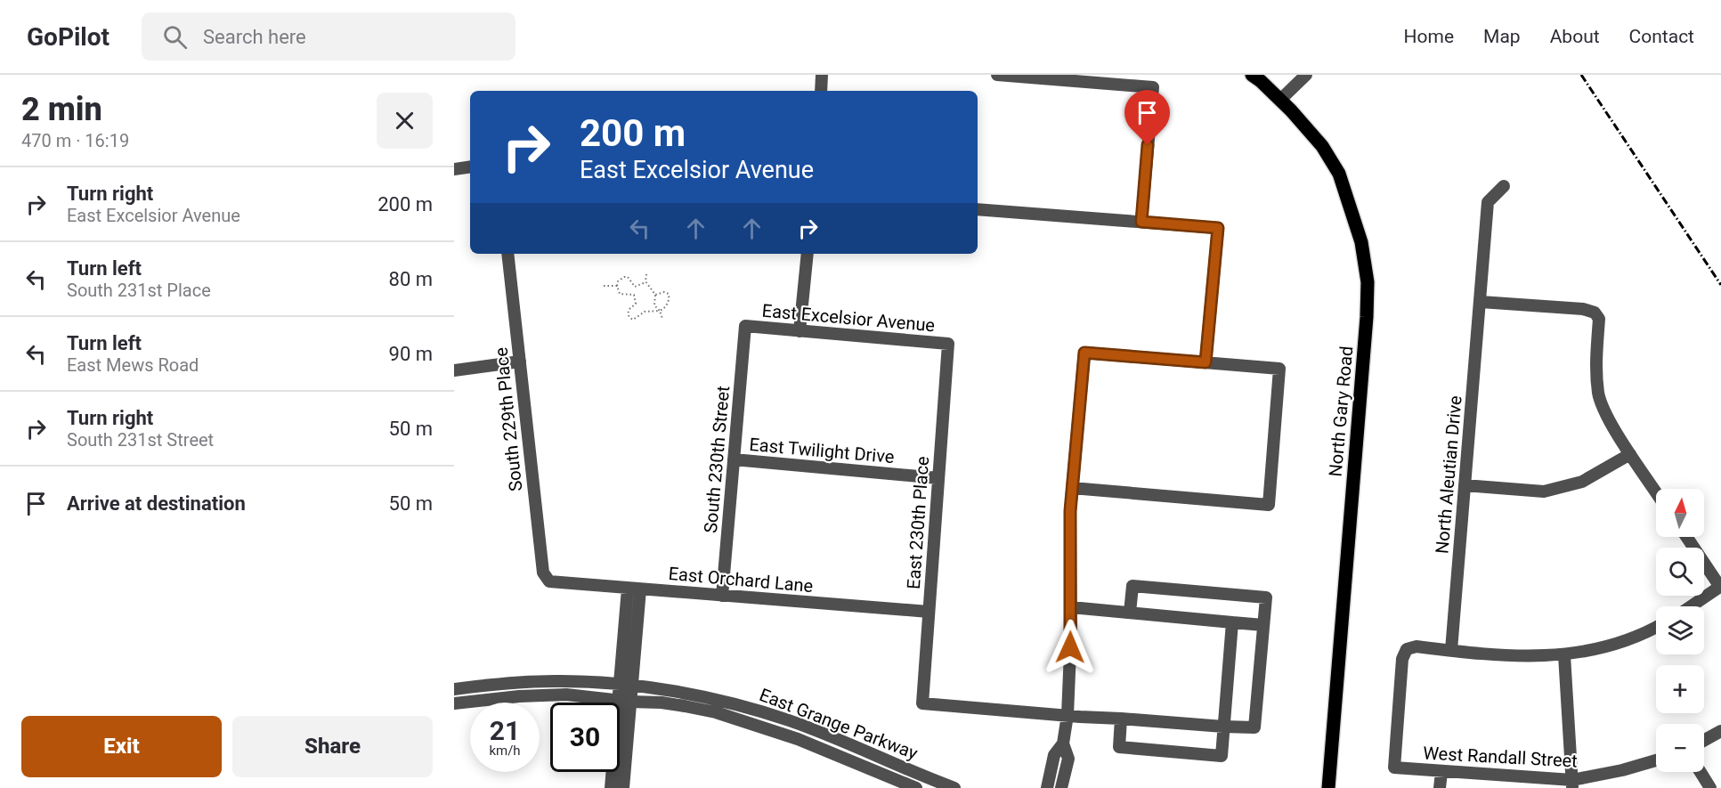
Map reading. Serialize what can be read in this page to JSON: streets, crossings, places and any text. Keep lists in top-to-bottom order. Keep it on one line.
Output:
{"streets":{"main road":["North Gary Road"],"street":["East Excelsior Avenue","South 229th Place","East Twilight Drive","South 230th Street","North Aleutian Drive","East 230th Place","East Orchard Lane","East Grange Parkway","West Randall Street"]},"crossings":[["East Excelsior Avenue","South 230th Street"],["East Excelsior Avenue","East 230th Place"],["South 229th Place","East Orchard Lane"],["East Twilight Drive","South 230th Street"],["East Twilight Drive","East 230th Place"],["South 230th Street","East Orchard Lane"],["North Aleutian Drive","West Randall Street"],["East 230th Place","East Orchard Lane"]],"north":"top","page":{"header":"GoPilot","search":"Search here","nav":["Home","Map","About","Contact"],"heading":["2 min","470 m · 16:19"],"turn":["200 m","East Excelsior Avenue"],"list":[{"name":"Turn right","note":"East Excelsior Avenue","value":"200 m"},{"name":"Turn left","note":"South 231st Place","value":"80 m"},{"name":"Turn left","note":"East Mews Road","value":"90 m"},{"name":"Turn right","note":"South 231st Street","value":"50 m"},{"name":"Arrive at destination","value":"50 m"}],"map_buttons":["+","−"],"speed":"21 km/h","limit":"30","buttons":["Exit","Share"]}}
